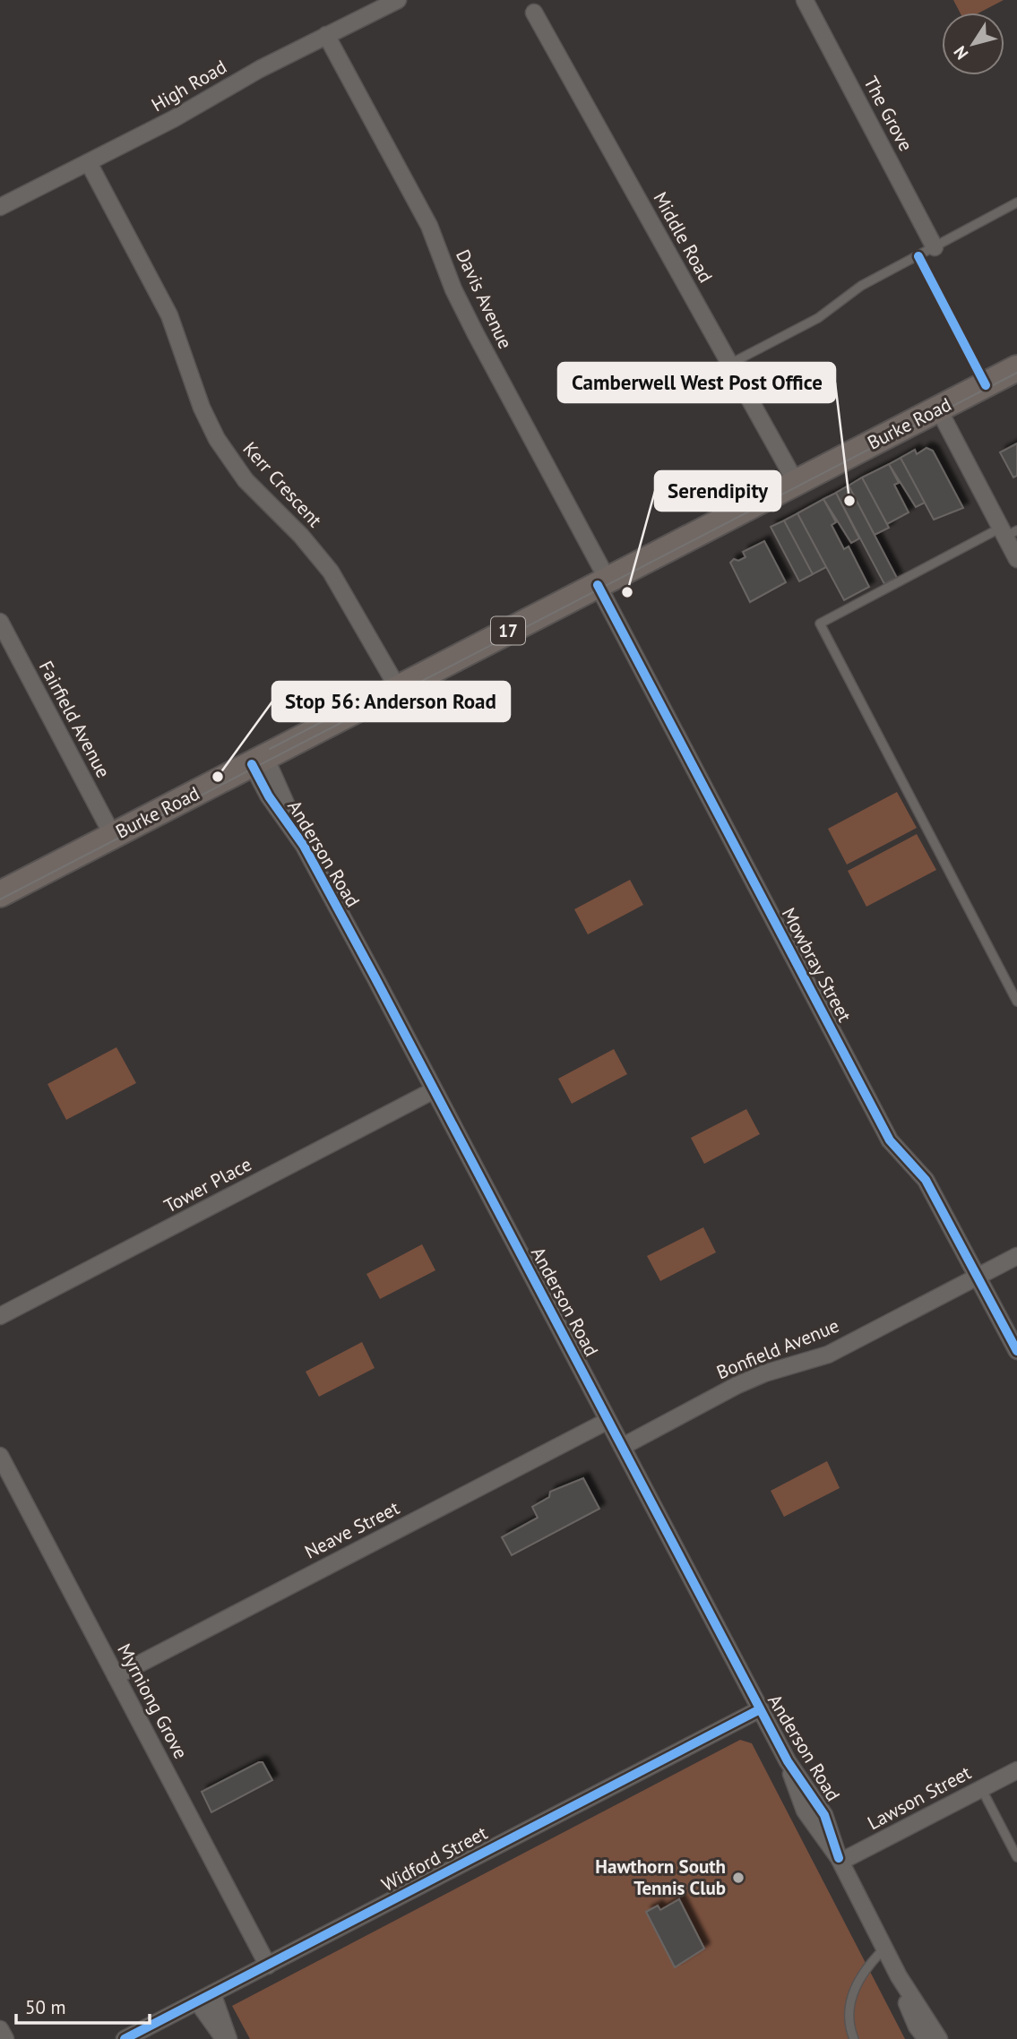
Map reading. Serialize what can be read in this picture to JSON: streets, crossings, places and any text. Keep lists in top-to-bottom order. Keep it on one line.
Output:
{"streets":{"main road":["Burke Road","17"],"street":["High Road","The Grove","Middle Road","Davis Avenue","Kerr Crescent","Fairfield Avenue","Anderson Road","Mowbray Street","Tower Place","Bonfield Avenue","Neave Street","Myrniong Grove","Lawson Street","Widford Street"]},"crossings":[["High Road","Davis Avenue"],["High Road","Kerr Crescent"],["Middle Road","Burke Road"],["Davis Avenue","Burke Road"],["Davis Avenue","Mowbray Street"],["Burke Road","Kerr Crescent"],["Burke Road","Fairfield Avenue"],["Burke Road","Anderson Road"],["Burke Road","Mowbray Street"],["Anderson Road","Tower Place"],["Anderson Road","Bonfield Avenue"],["Anderson Road","Neave Street"],["Anderson Road","Lawson Street"],["Anderson Road","Widford Street"],["Mowbray Street","Bonfield Avenue"],["Neave Street","Myrniong Grove"],["Myrniong Grove","Widford Street"]],"places":["Camberwell West Post Office","Serendipity","Stop 56: Anderson Road","Hawthorn South Tennis Club"],"scale_bar":"50 m","north":"bottom left"}
